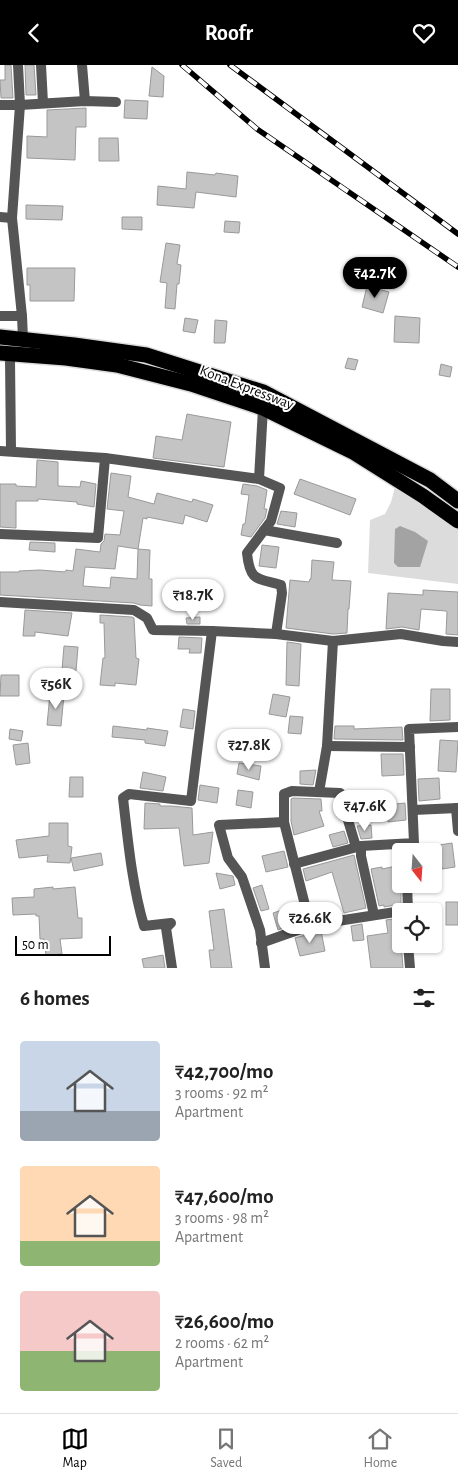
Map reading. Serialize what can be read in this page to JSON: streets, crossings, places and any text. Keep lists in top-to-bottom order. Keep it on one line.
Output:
{"streets":{"highway":["Kona Expressway"]},"scale_bar":"50 m","north":"bottom","page":{"header":"Roofr","price":["₹42.7K","₹18.7K","₹56K","₹27.8K","₹47.6K","₹26.6K"],"scale":"50 m","heading":"6 homes","list":[{"name":"₹42,700/mo","note":"3 rooms · 92 m² · Apartment"},{"name":"₹47,600/mo","note":"3 rooms · 98 m² · Apartment"},{"name":"₹26,600/mo","note":"2 rooms · 62 m² · Apartment"}],"tabs":["Map","Saved","Home"]}}
